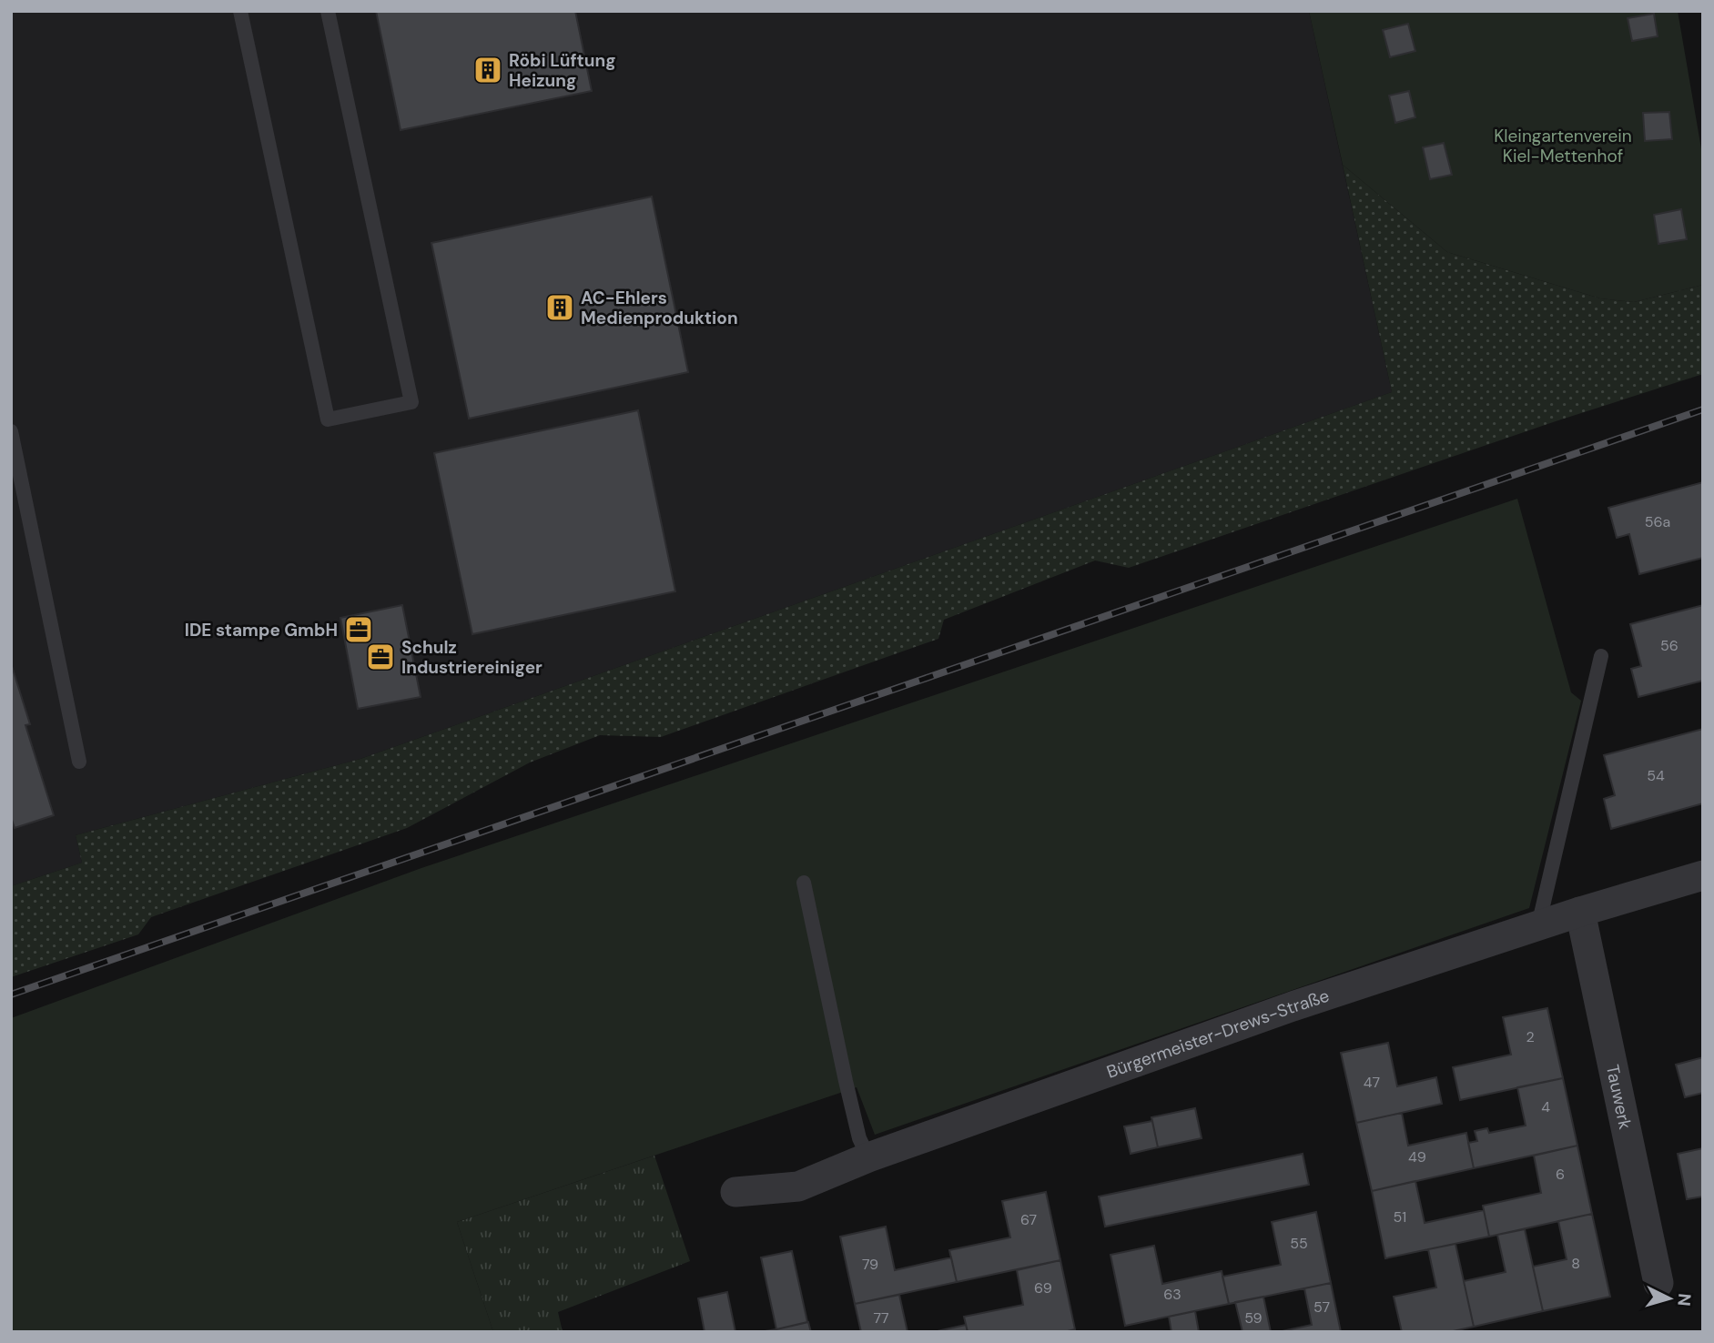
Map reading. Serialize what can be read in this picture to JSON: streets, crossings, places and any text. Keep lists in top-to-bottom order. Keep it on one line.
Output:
{"streets":{"street":["Bürgermeister-Drews-Straße","Tauwerk"]},"crossings":[["Bürgermeister-Drews-Straße","Tauwerk"]],"parks":["Kleingartenverein Kiel-Mettenhof"],"places":{"building":["Röbi Lüftung Heizung","AC-Ehlers Medienproduktion"],"office":["IDE stampe GmbH","Schulz Industriereiniger"]},"house_numbers":["56a","56","54","2","47","4","49","6","51","67","55","8","79","69","63","57","77","59"],"north":"right"}
